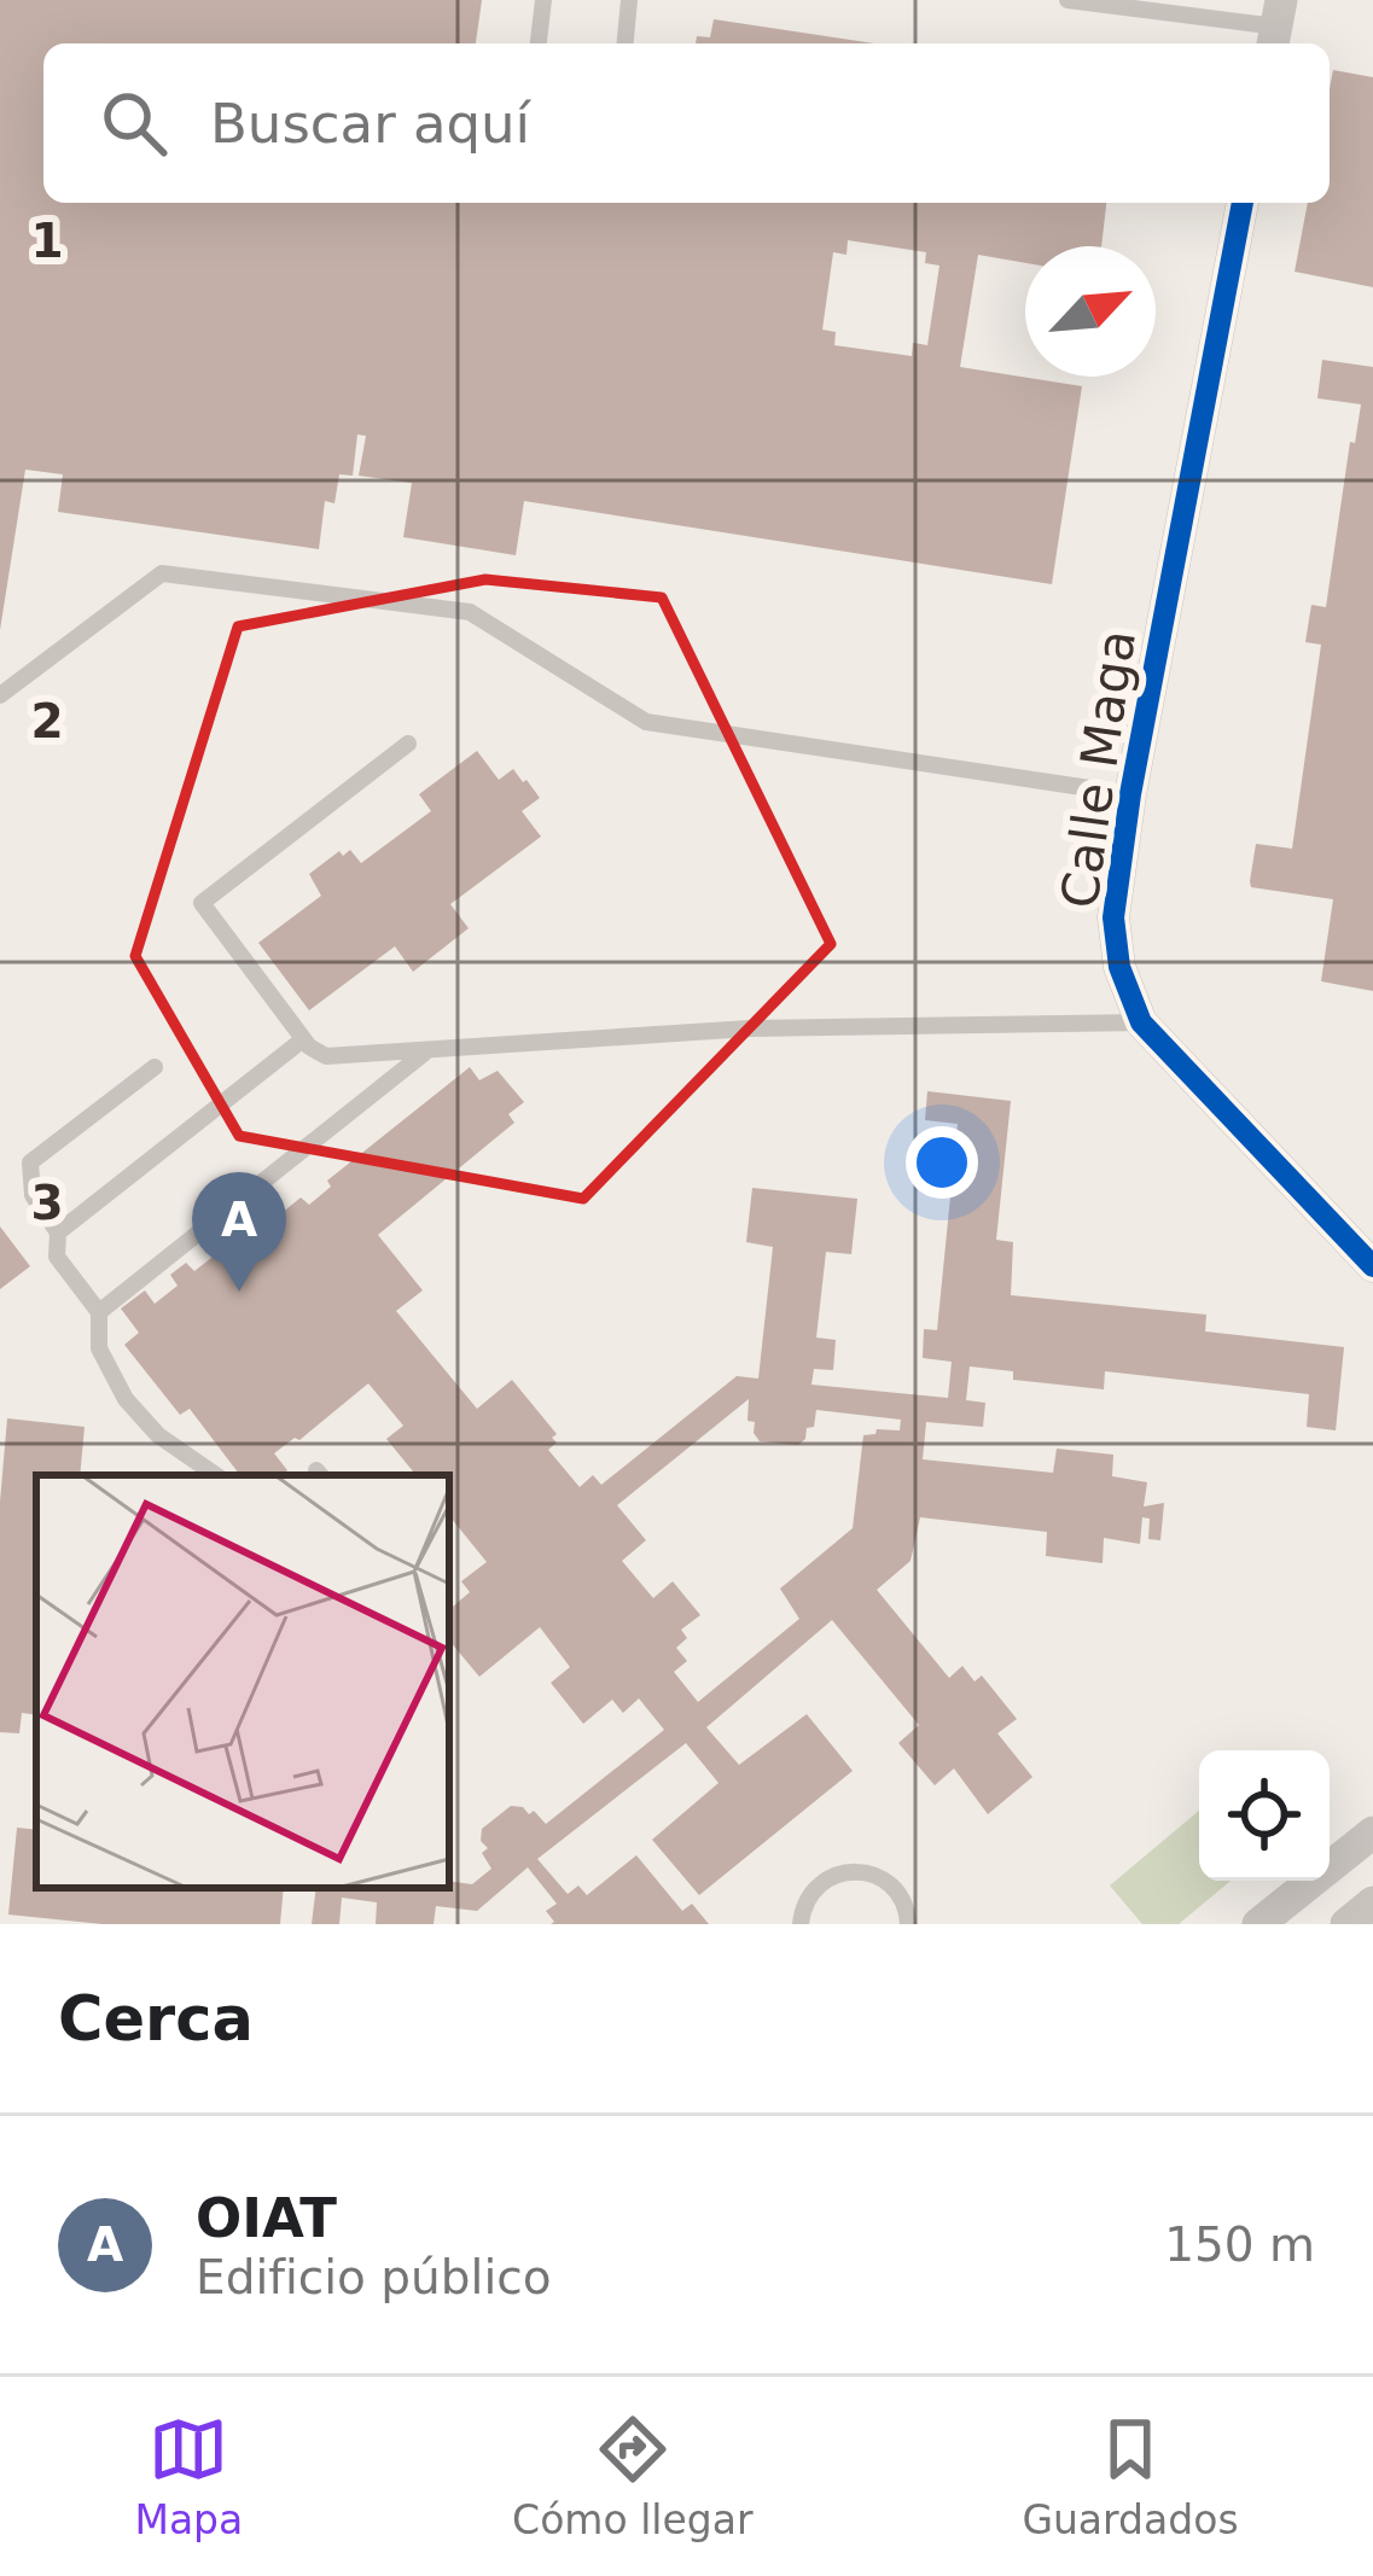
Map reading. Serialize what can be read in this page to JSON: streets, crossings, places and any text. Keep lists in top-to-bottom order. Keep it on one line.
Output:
{"streets":{"street":["Calle Maga"]},"north":"top right","page":{"search":"Buscar aquí","pins":"A","heading":"Cerca","list":[{"mark":"A","name":"OIAT","note":"Edificio público","value":"150 m"}],"nav":["Mapa","Cómo llegar","Guardados"]},"grid":{"rows":["1","2","3"]}}
